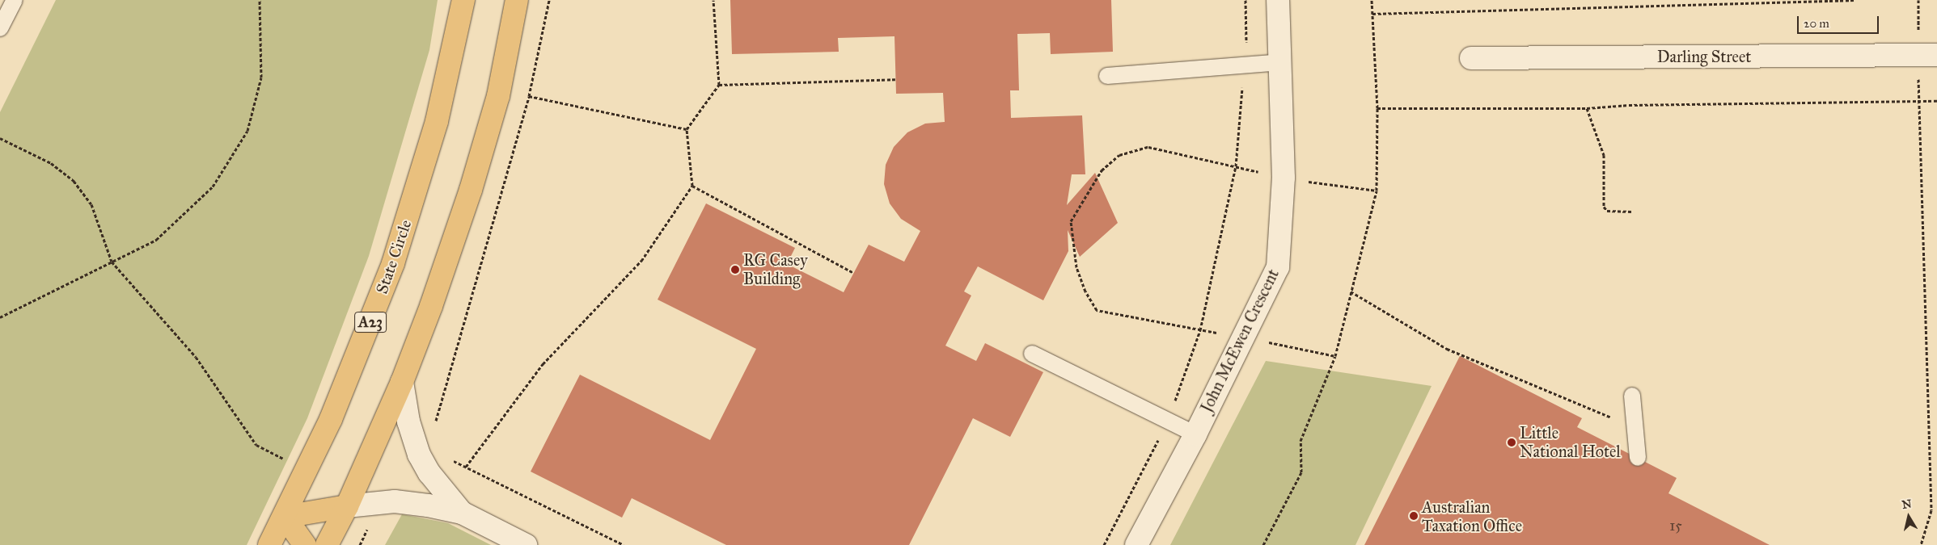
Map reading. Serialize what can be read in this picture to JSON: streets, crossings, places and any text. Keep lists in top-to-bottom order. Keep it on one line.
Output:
{"streets":{"highway":["State Circle","A23"],"street":["Darling Street","John McEwen Crescent"]},"places":["RG Casey Building","Little National Hotel","Australian Taxation Office"],"house_numbers":["15"],"scale_bar":"20 m","north":"top"}
